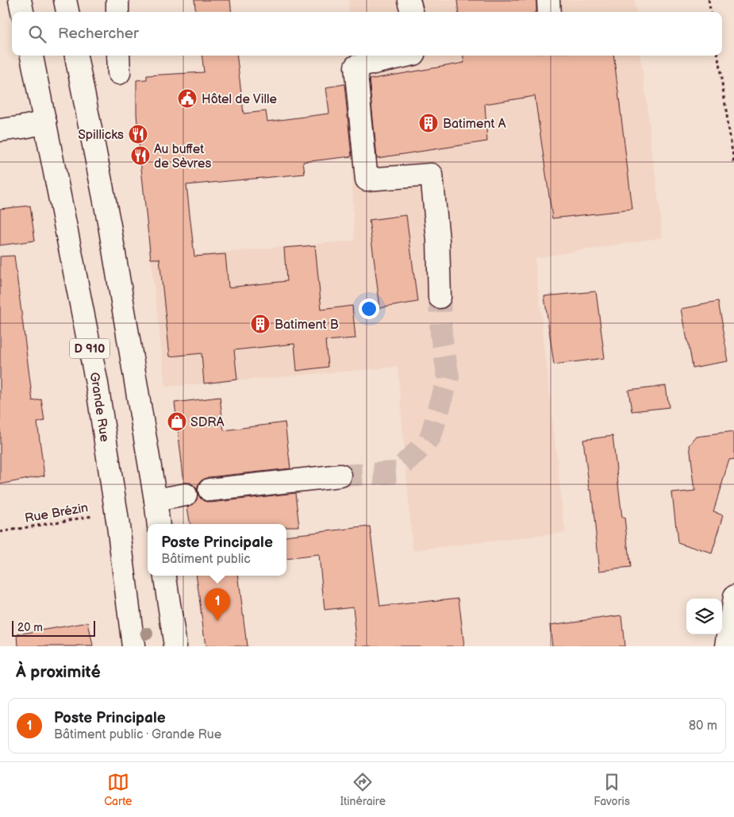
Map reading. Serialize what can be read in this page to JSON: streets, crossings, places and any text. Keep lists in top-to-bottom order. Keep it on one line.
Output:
{"streets":{"main road":["D 910","Grande Rue"],"path":["Rue Brézin"]},"crossings":[["Grande Rue","Rue Brézin"]],"places":{"public building":["Hôtel de Ville"],"building":["Batiment A","Batiment B"],"restaurant":["Spillicks","Au buffet de Sèvres"],"shop":["SDRA"]},"scale_bar":"20 m","page":{"search":"Rechercher","popup":["Poste Principale","Bâtiment public"],"pins":"1","scale":"20 m","heading":"À proximité","list":[{"mark":"1","name":"Poste Principale","note":"Bâtiment public · Grande Rue","value":"80 m"}],"nav":["Carte","Itinéraire","Favoris"]}}
